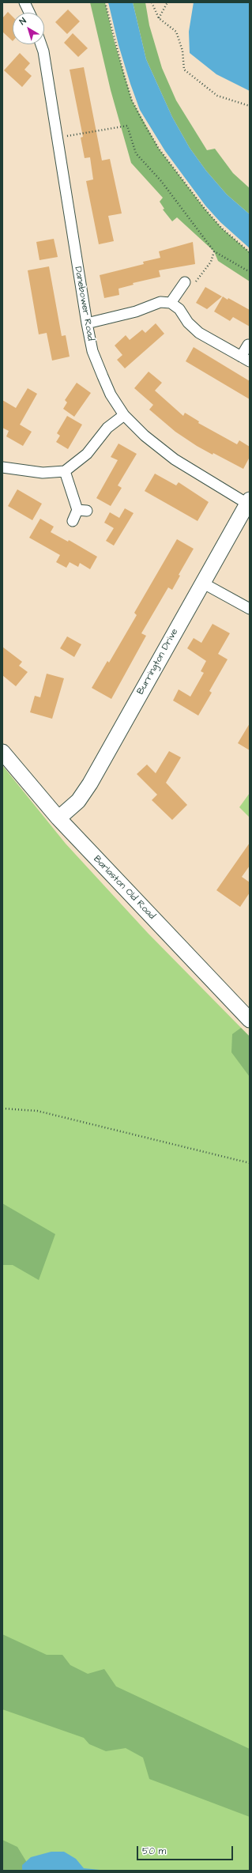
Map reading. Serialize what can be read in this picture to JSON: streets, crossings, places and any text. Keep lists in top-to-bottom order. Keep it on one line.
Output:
{"streets":{"street":["Danebower Road","Burrington Drive","Barlaston Old Road"]},"crossings":[["Danebower Road","Burrington Drive"],["Burrington Drive","Barlaston Old Road"]],"scale_bar":"50 m","north":"top left"}
